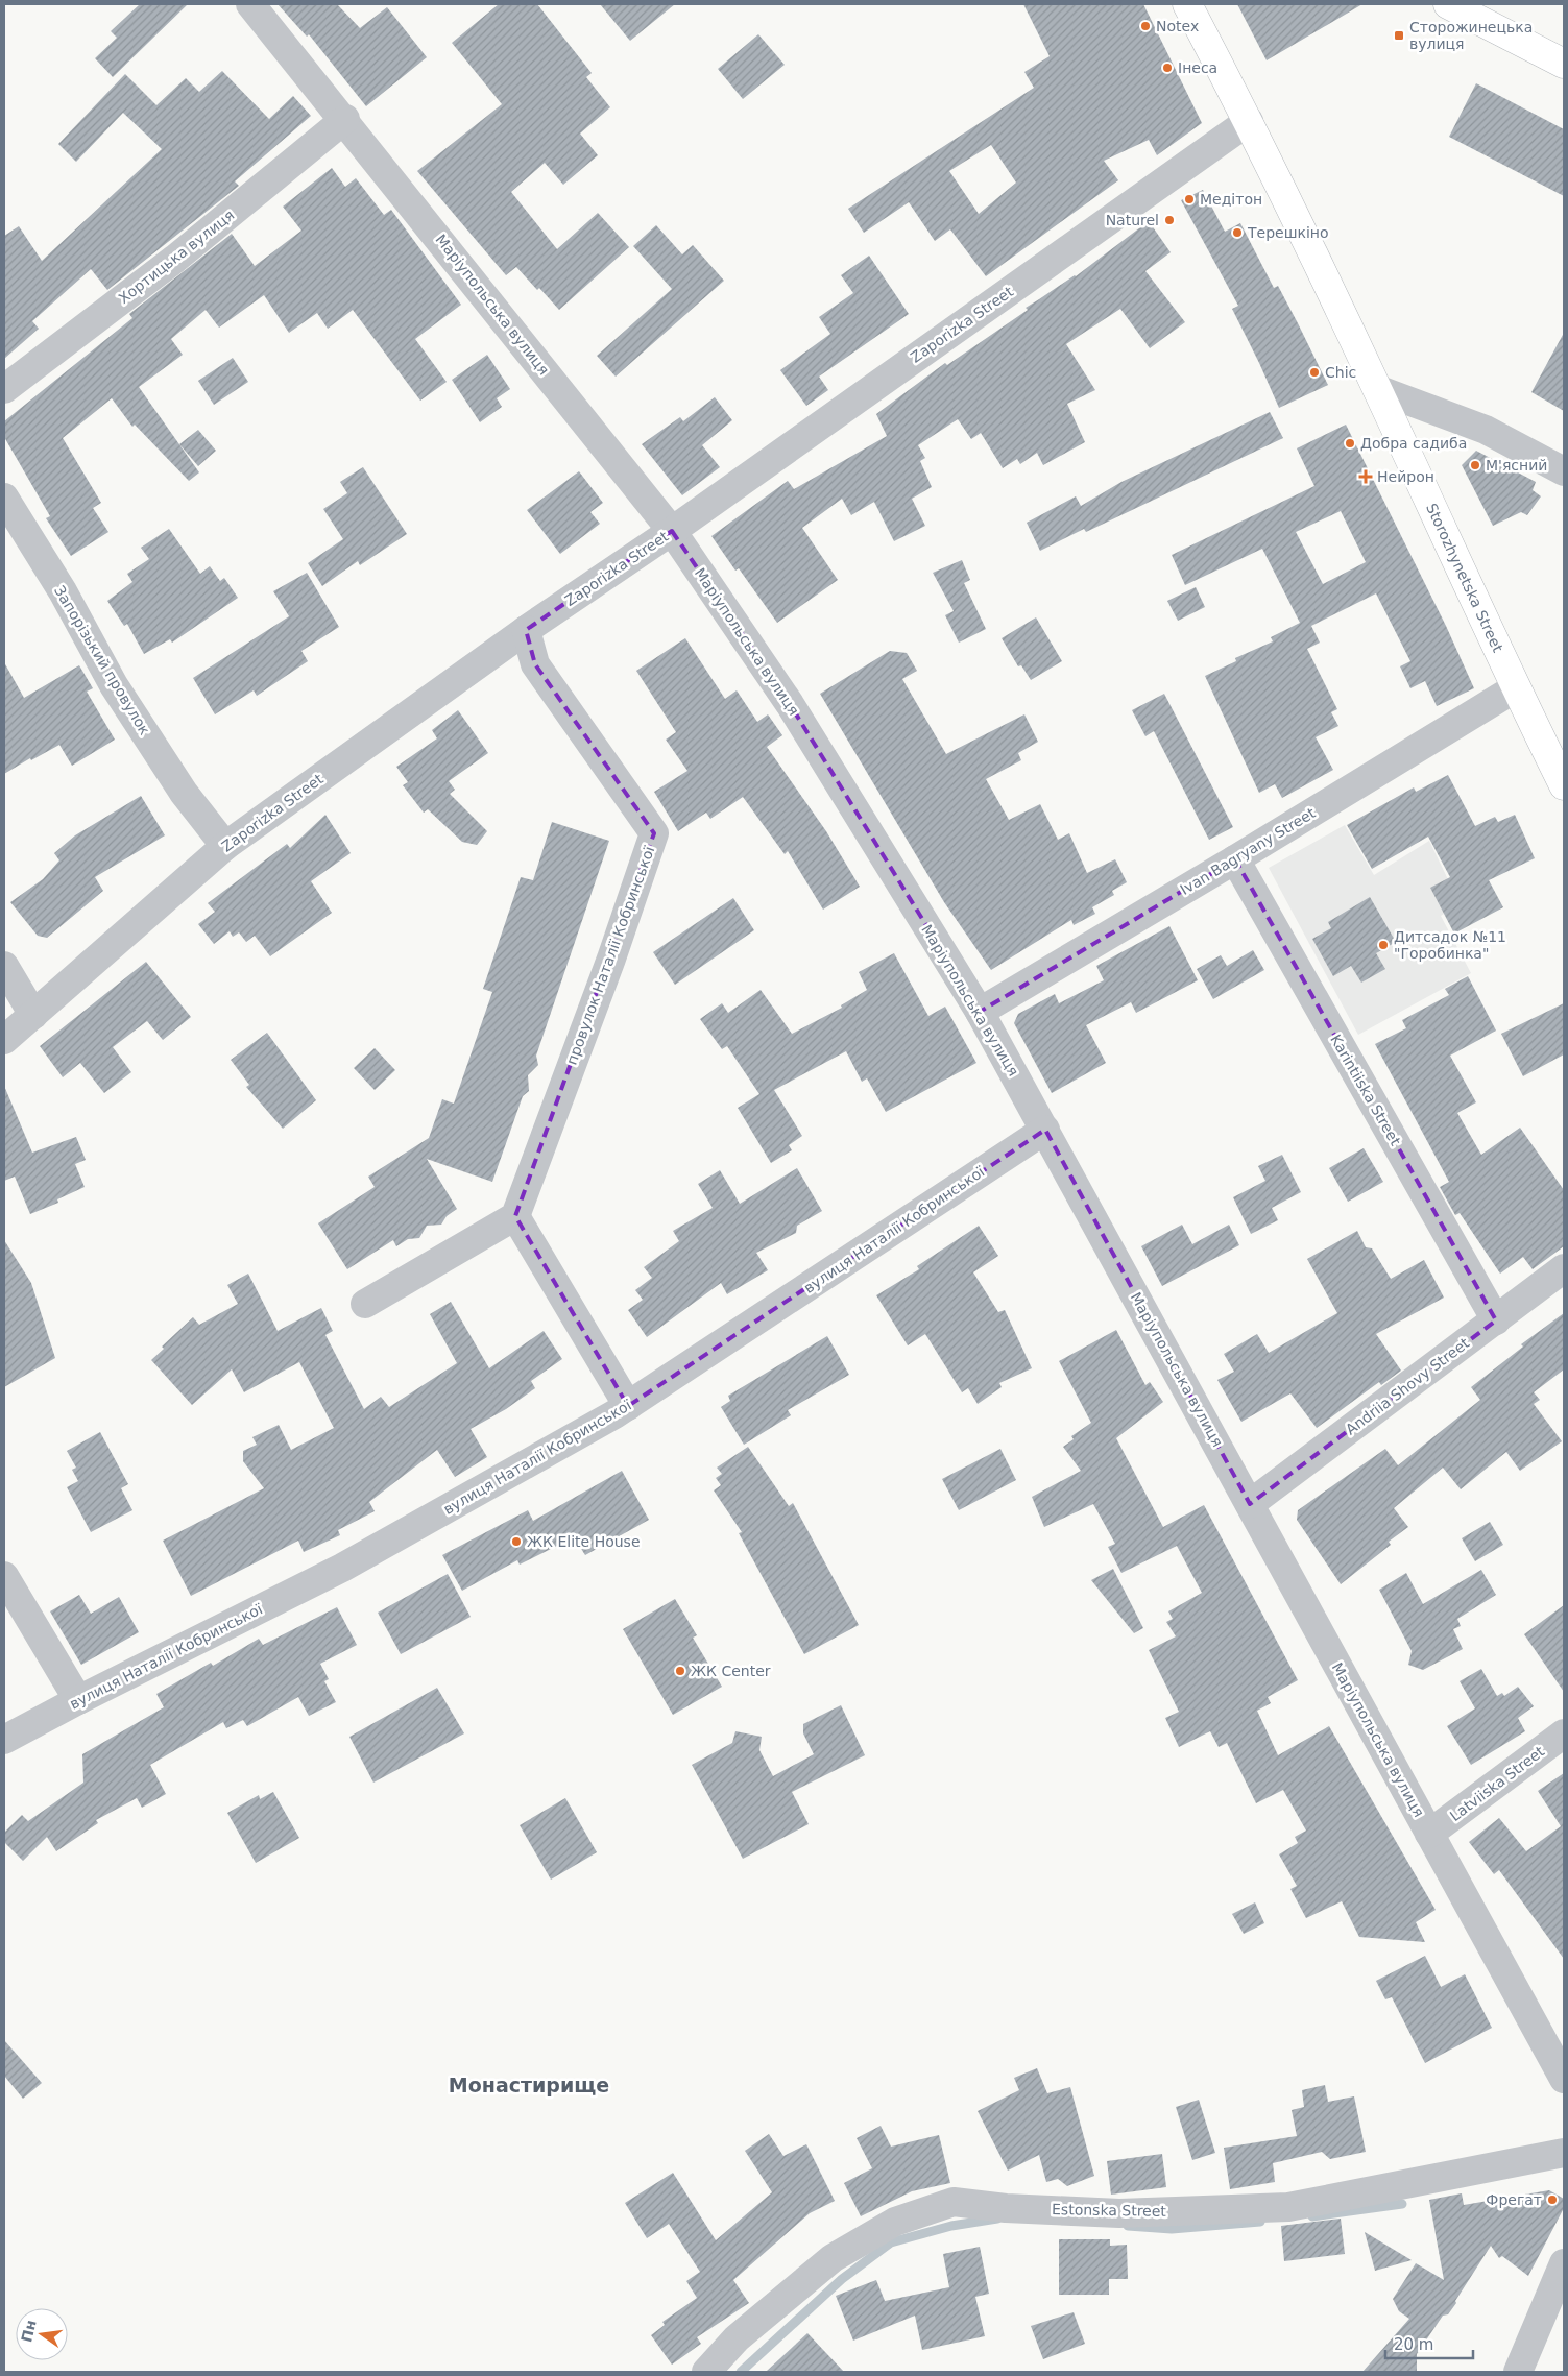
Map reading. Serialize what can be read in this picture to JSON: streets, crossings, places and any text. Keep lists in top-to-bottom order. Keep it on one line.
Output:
{"streets":{"main road":["Storozhynetska Street"],"street":["Хортицька вулиця","Маріупольська вулиця","Zaporizka Street","Запорізький провулок","Ivan Bagryany Street","провулок Наталії Кобринської","Karintiiska Street","вулиця Наталії Кобринської","Andriia Shovy Street","Latviiska Street","Estonska Street"]},"crossings":[["Хортицька вулиця","Маріупольська вулиця"],["Маріупольська вулиця","Zaporizka Street"],["Маріупольська вулиця","Ivan Bagryany Street"],["Маріупольська вулиця","вулиця Наталії Кобринської"],["Маріупольська вулиця","Andriia Shovy Street"],["Маріупольська вулиця","Latviiska Street"],["Zaporizka Street","Storozhynetska Street"],["Zaporizka Street","Запорізький провулок"],["Zaporizka Street","провулок Наталії Кобринської"],["Storozhynetska Street","Ivan Bagryany Street"],["Ivan Bagryany Street","Karintiiska Street"],["Karintiiska Street","Andriia Shovy Street"]],"districts":["Монастирище"],"places":{"other":["Notex","Інеса","Медітон","Naturel","Терешкіно","Chic","Добра садиба","М'ясний","Дитсадок №11 \"Горобинка\"","ЖК Elite House","ЖК Center","Фрегат"],"transit":["Сторожинецька вулиця"],"health":["Нейрон"]},"scale_bar":"20 m","north":"left"}
